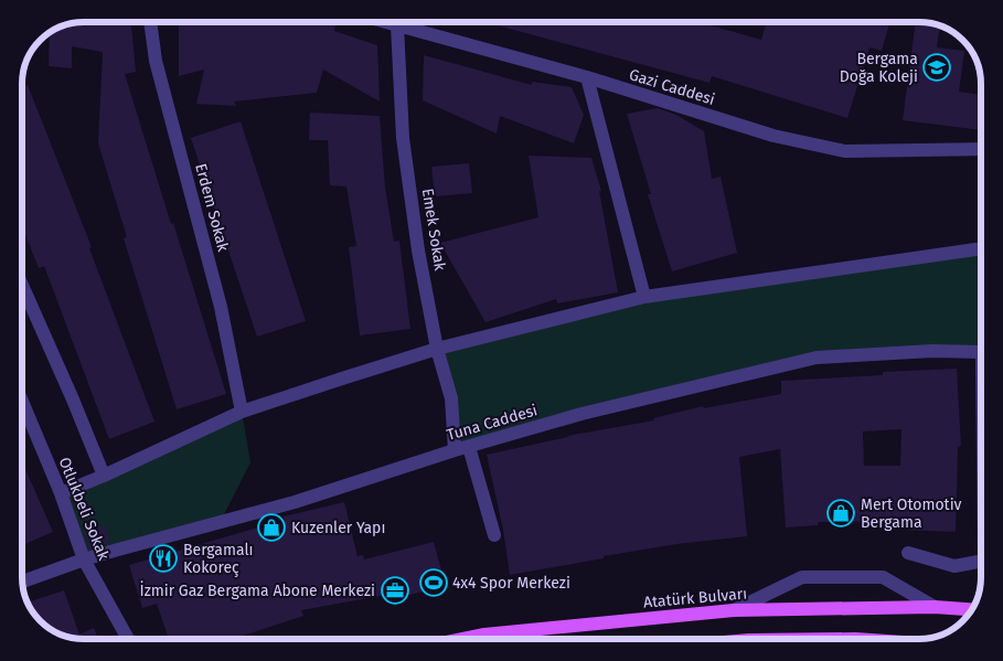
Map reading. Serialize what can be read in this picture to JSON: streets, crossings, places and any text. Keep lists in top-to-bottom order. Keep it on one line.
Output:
{"streets":{"main road":["Atatürk Bulvarı"],"street":["Gazi Caddesi","Erdem Sokak","Emek Sokak","Tuna Caddesi","Otlukbeli Sokak"]},"crossings":[["Emek Sokak","Tuna Caddesi"],["Tuna Caddesi","Otlukbeli Sokak"]],"places":{"school or university":["Bergama Doğa Koleji"],"shop":["Mert Otomotiv Bergama","Kuzenler Yapı"],"restaurant":["Bergamalı Kokoreç"],"sports":["4x4 Spor Merkezi"],"office":["İzmir Gaz Bergama Abone Merkezi"]}}
